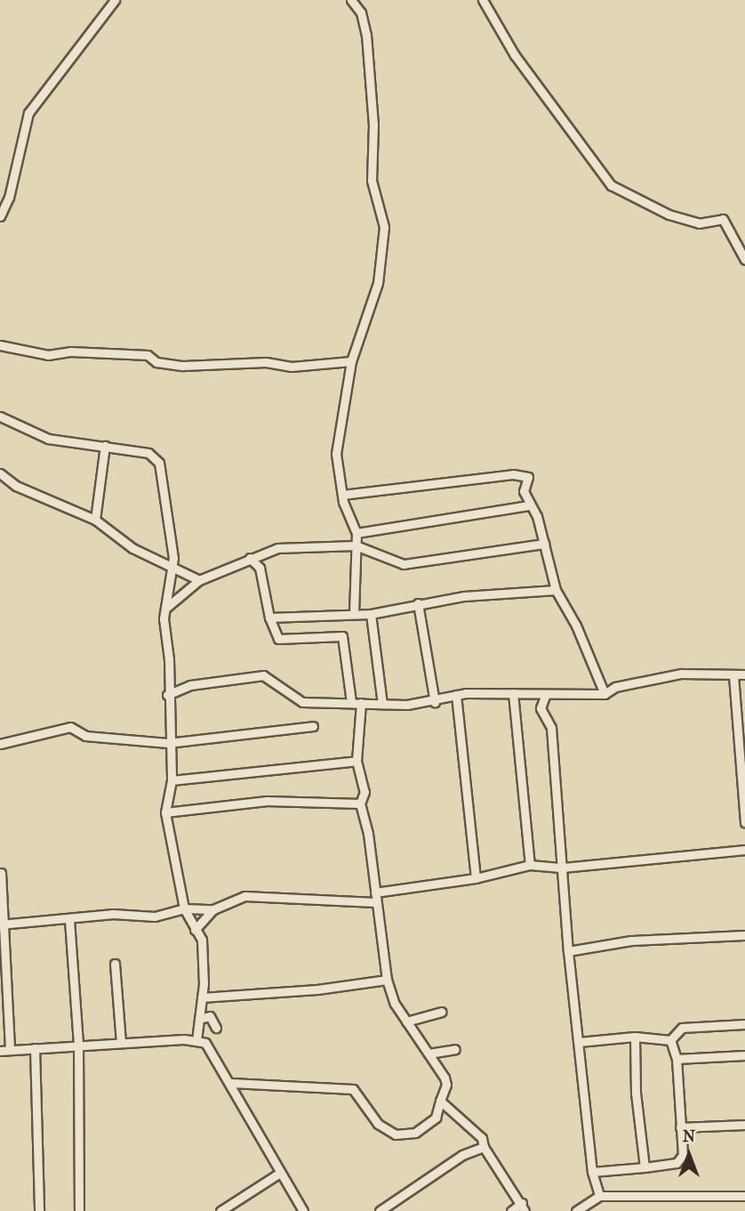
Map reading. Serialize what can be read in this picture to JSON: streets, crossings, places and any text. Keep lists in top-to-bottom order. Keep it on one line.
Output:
{"north":"top"}
